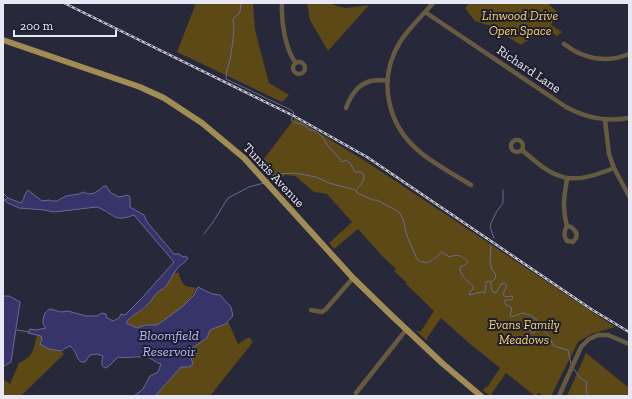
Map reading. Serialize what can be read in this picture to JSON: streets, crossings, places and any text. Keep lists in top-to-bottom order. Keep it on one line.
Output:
{"streets":{"main road":["Tunxis Avenue"],"street":["Richard Lane"]},"water":["Bloomfield Reservoir"],"parks":["Linwood Drive Open Space","Evans Family Meadows"],"scale_bar":"200 m"}
